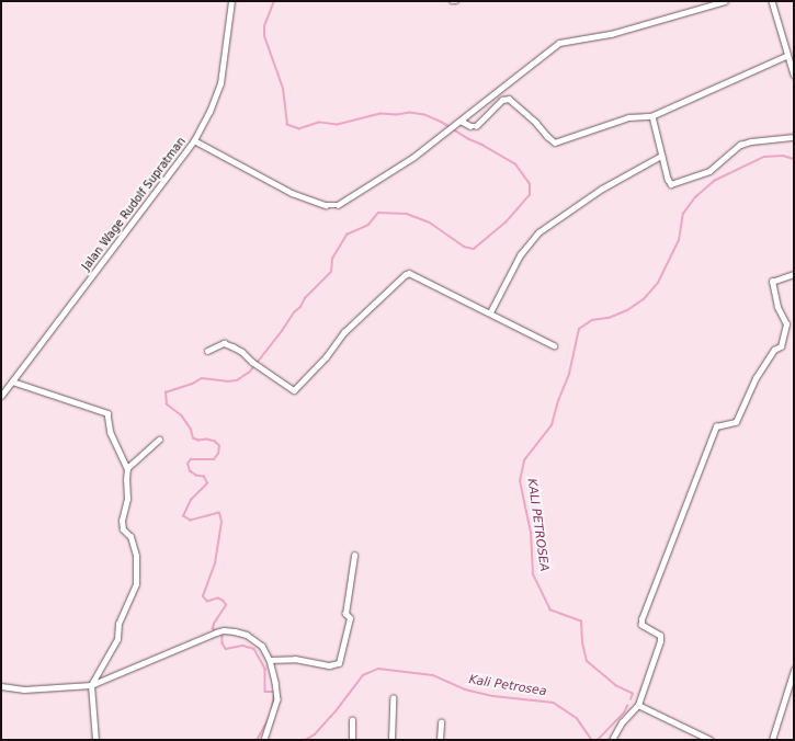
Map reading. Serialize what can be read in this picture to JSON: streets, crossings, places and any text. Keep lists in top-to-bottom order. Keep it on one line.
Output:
{"streets":{"street":["Jalan Wage Rudolf Supratman"]},"water":["KALI PETROSEA","Kali Petrosea"]}
